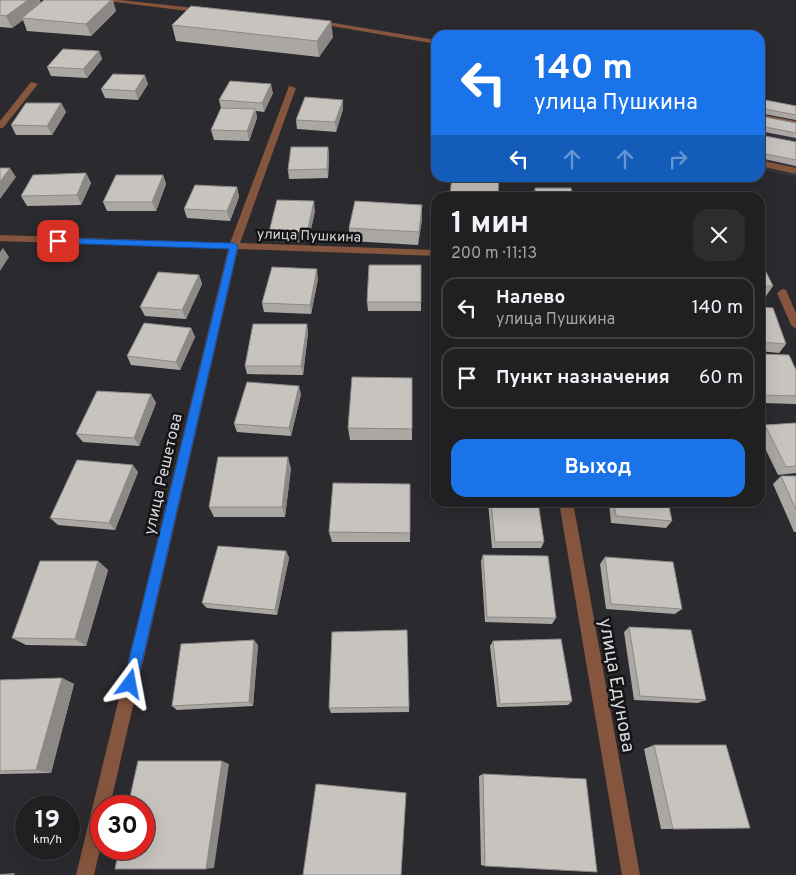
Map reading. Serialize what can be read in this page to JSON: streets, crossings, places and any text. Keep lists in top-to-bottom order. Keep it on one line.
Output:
{"streets":{"street":["улица Пушкина","улица Решетова","улица Едунова"]},"crossings":[["улица Пушкина","улица Решетова"]],"page":{"turn":["140 m","улица Пушкина"],"heading":["1 мин","200 m · 11:13"],"list":[{"name":"Налево","note":"улица Пушкина","value":"140 m"},{"name":"Пункт назначения","value":"60 m"}],"buttons":"Выход","speed":"19 km/h","limit":"30"}}
